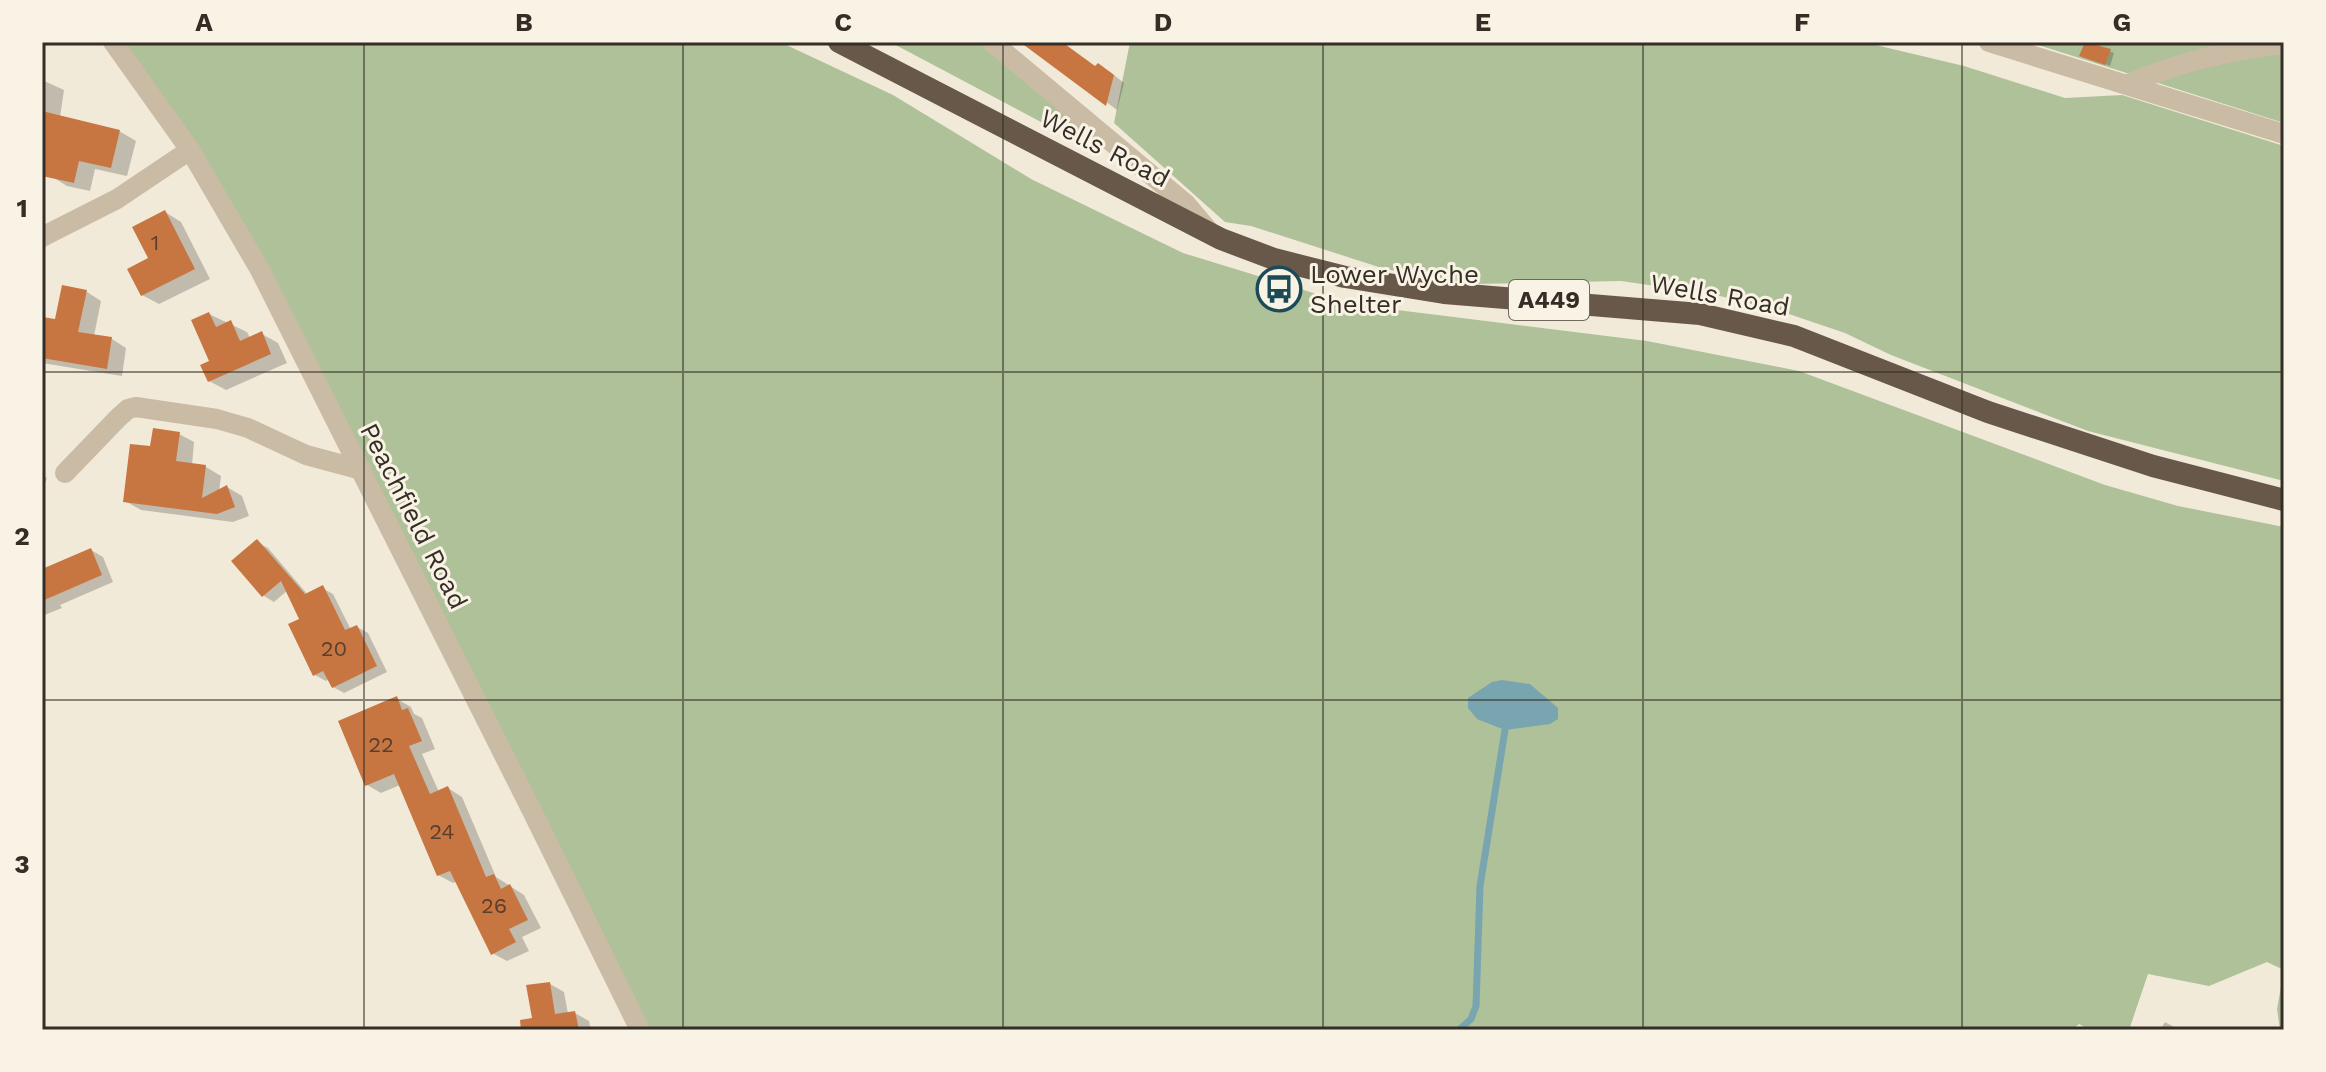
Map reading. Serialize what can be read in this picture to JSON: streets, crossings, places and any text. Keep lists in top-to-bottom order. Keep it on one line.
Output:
{"streets":{"highway":["Wells Road","A449"],"street":["Peachfield Road"]},"places":{"bus stop":["Lower Wyche Shelter"]},"house_numbers":["1","20","22","24","26"],"grid":{"columns":["A","B","C","D","E","F","G"],"rows":["1","2","3"]}}
